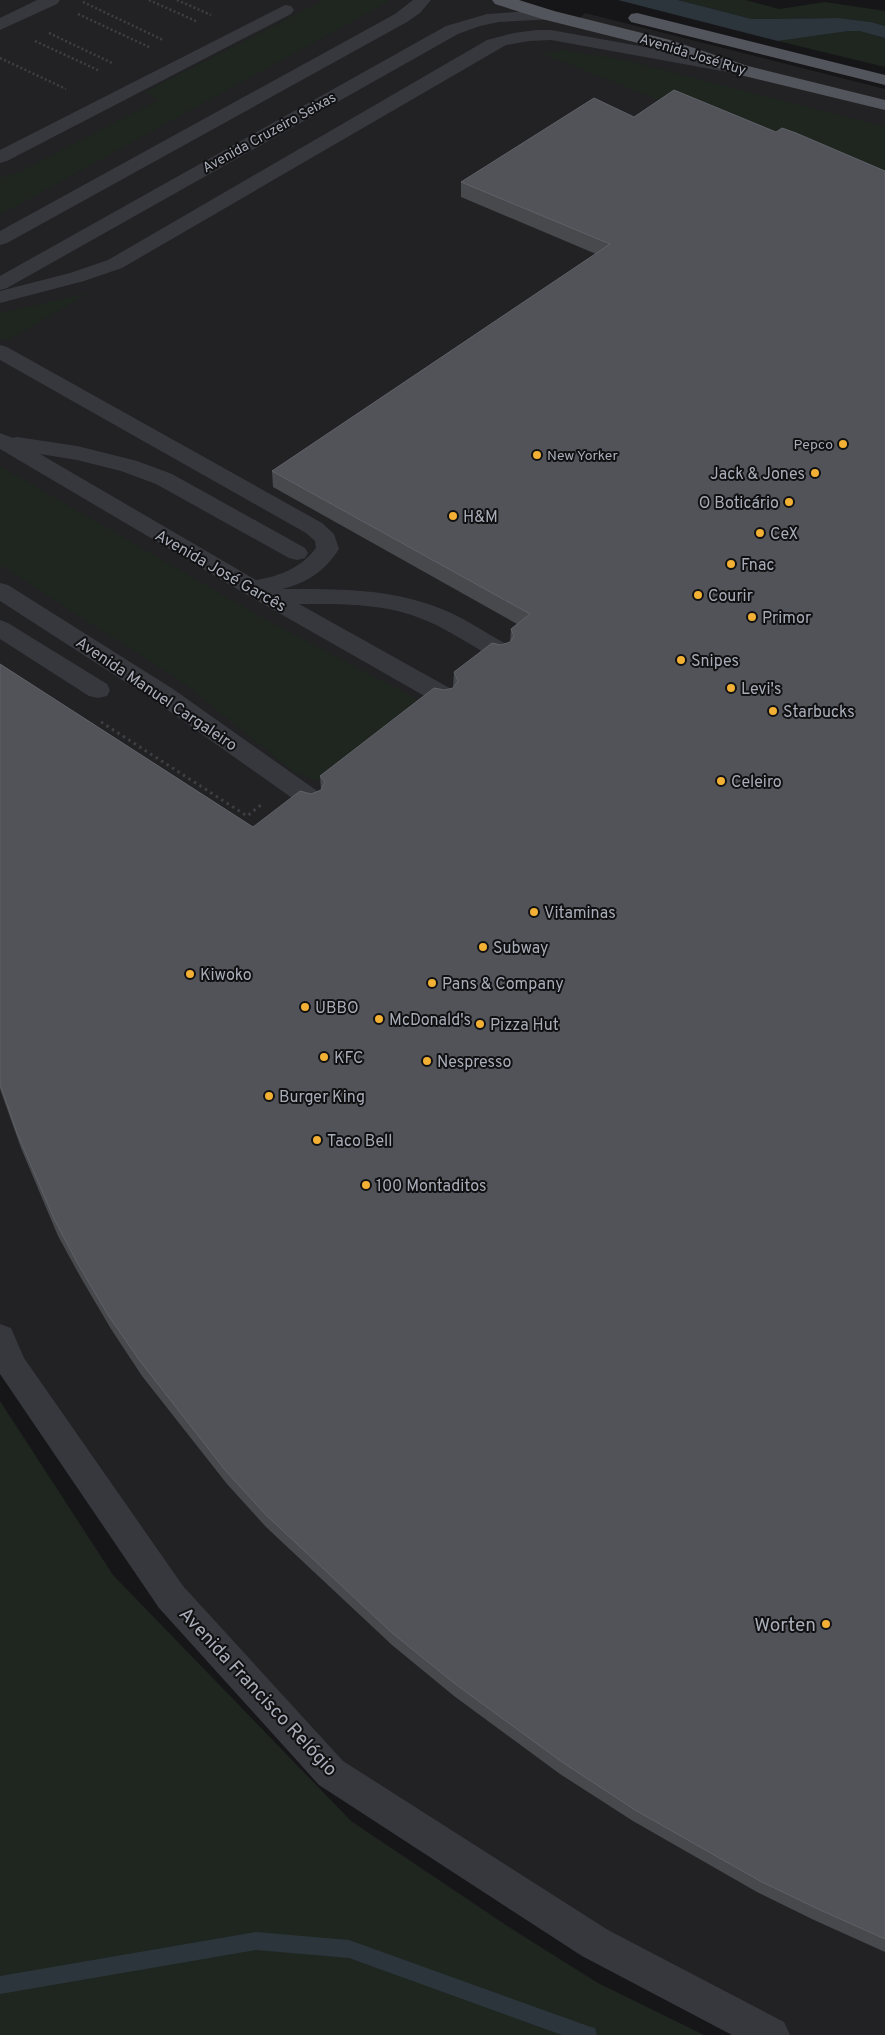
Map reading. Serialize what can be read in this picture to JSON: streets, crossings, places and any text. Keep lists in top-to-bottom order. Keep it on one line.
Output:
{"streets":{"main road":["Avenida José Ruy"],"street":["Avenida Cruzeiro Seixas","Avenida José Garcês","Avenida Manuel Cargaleiro","Avenida Francisco Relógio"]},"crossings":[["Avenida José Ruy","Avenida Cruzeiro Seixas"]],"places":["Pepco","New Yorker","Jack & Jones","O Boticário","H&M","CeX","Fnac","Courir","Primor","Snipes","Levi's","Starbucks","Celeiro","Vitaminas","Subway","Kiwoko","Pans & Company","UBBO","McDonald's","Pizza Hut","KFC","Nespresso","Burger King","Taco Bell","100 Montaditos","Worten"]}
